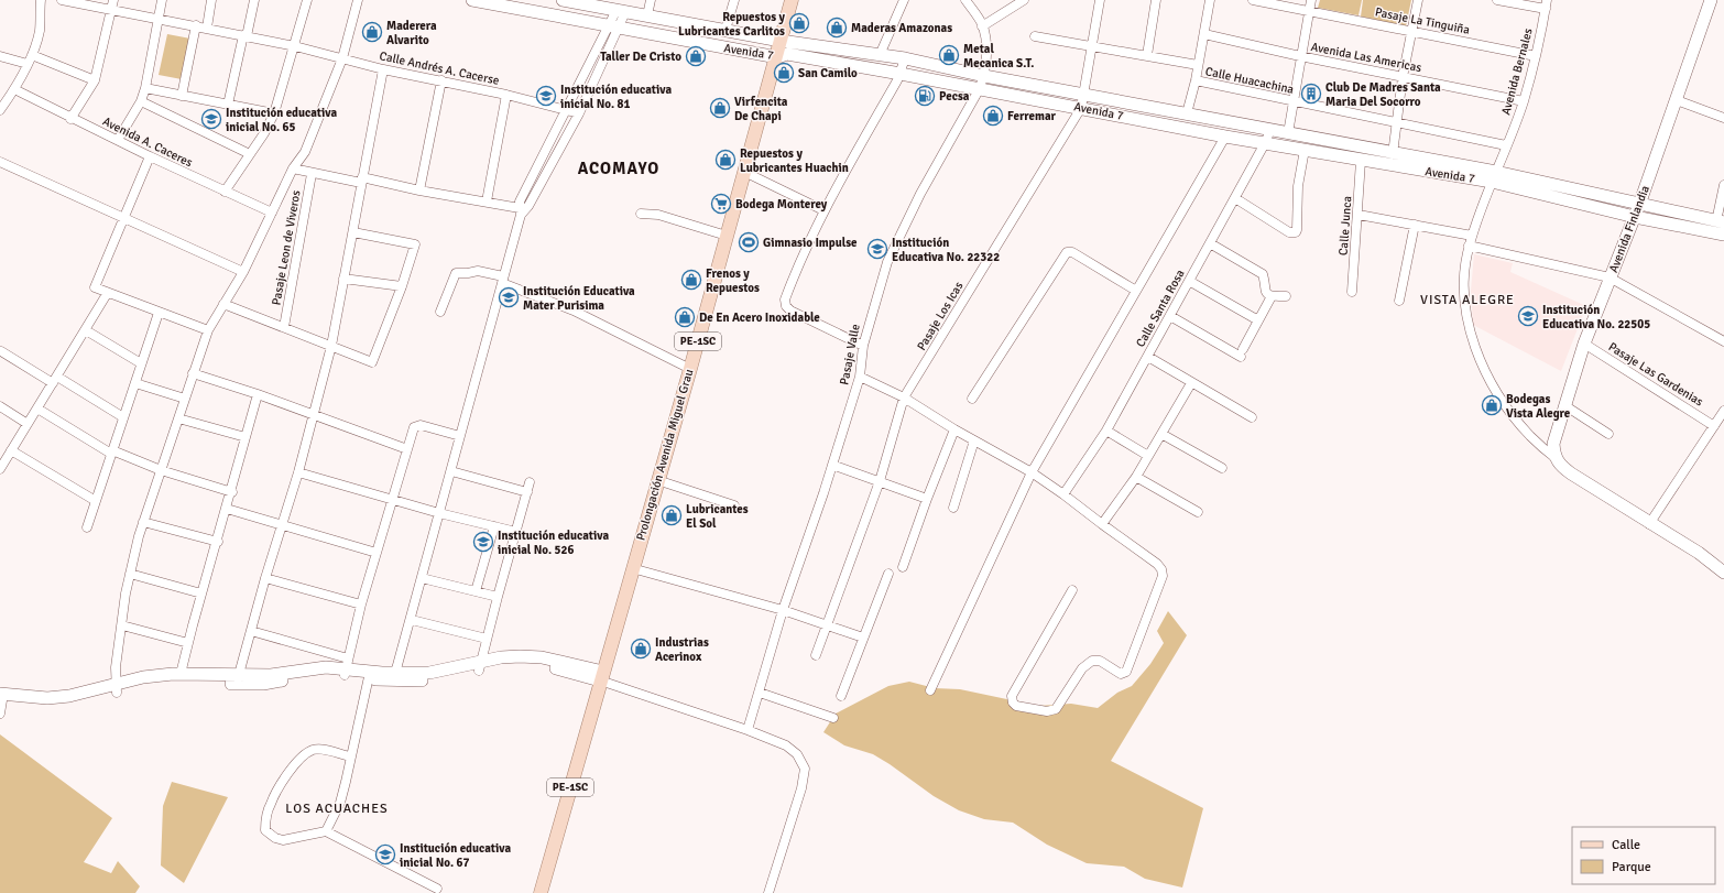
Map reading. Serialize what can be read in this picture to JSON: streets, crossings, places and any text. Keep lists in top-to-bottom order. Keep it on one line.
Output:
{"streets":{"main road":["PE-1SC","Prolongación Avenida Miguel Grau"],"street":["Pasaje La Tinguiña","Avenida 7","Avenida Las Americas","Calle Andrés A. Cacerse","Avenida Bernales","Calle Huacachina","Avenida A. Caceres","Calle Junca","Avenida Finlandia","Pasaje Leon de Viveros","Calle Santa Rosa","Pasaje Los Icas","Pasaje Valle","Pasaje Las Gardenias"]},"crossings":[["Pasaje La Tinguiña","Avenida Bernales"],["Avenida 7","Avenida Bernales"],["Avenida 7","Calle Junca"],["Avenida 7","Avenida Finlandia"],["Avenida 7","Calle Santa Rosa"],["Avenida 7","Pasaje Los Icas"],["Avenida 7","Pasaje Valle"],["Avenida 7","Prolongación Avenida Miguel Grau"],["Avenida Las Americas","Avenida Bernales"],["Avenida Bernales","Calle Huacachina"],["Avenida Bernales","Avenida Finlandia"],["Avenida Finlandia","Pasaje Las Gardenias"],["PE-1SC","Prolongación Avenida Miguel Grau"]],"districts":["ACOMAYO","VISTA ALEGRE","LOS ACUACHES"],"places":{"shop":["Repuestos y Lubricantes Carlitos","Maderas Amazonas","Maderera Alvarito","Metal Mecanica S.T.","Taller De Cristo","San Camilo","Virfencita De Chapi","Ferremar","Repuestos y Lubricantes Huachin","Frenos y Repuestos","De En Acero Inoxidable","Bodegas Vista Alegre","Lubricantes El Sol","Industrias Acerinox"],"building":["Club De Madres Santa Maria Del Socorro"],"school or university":["Institución educativa inicial No. 81","Institución educativa inicial No. 65","Institución Educativa No. 22322","Institución Educativa Mater Purisima","Institución Educativa No. 22505","Institución educativa inicial No. 526","Institución educativa inicial No. 67"],"fuel station":["Pecsa"],"supermarket":["Bodega Monterey"],"sports":["Gimnasio Impulse"]},"legend":["Calle","Parque"]}
